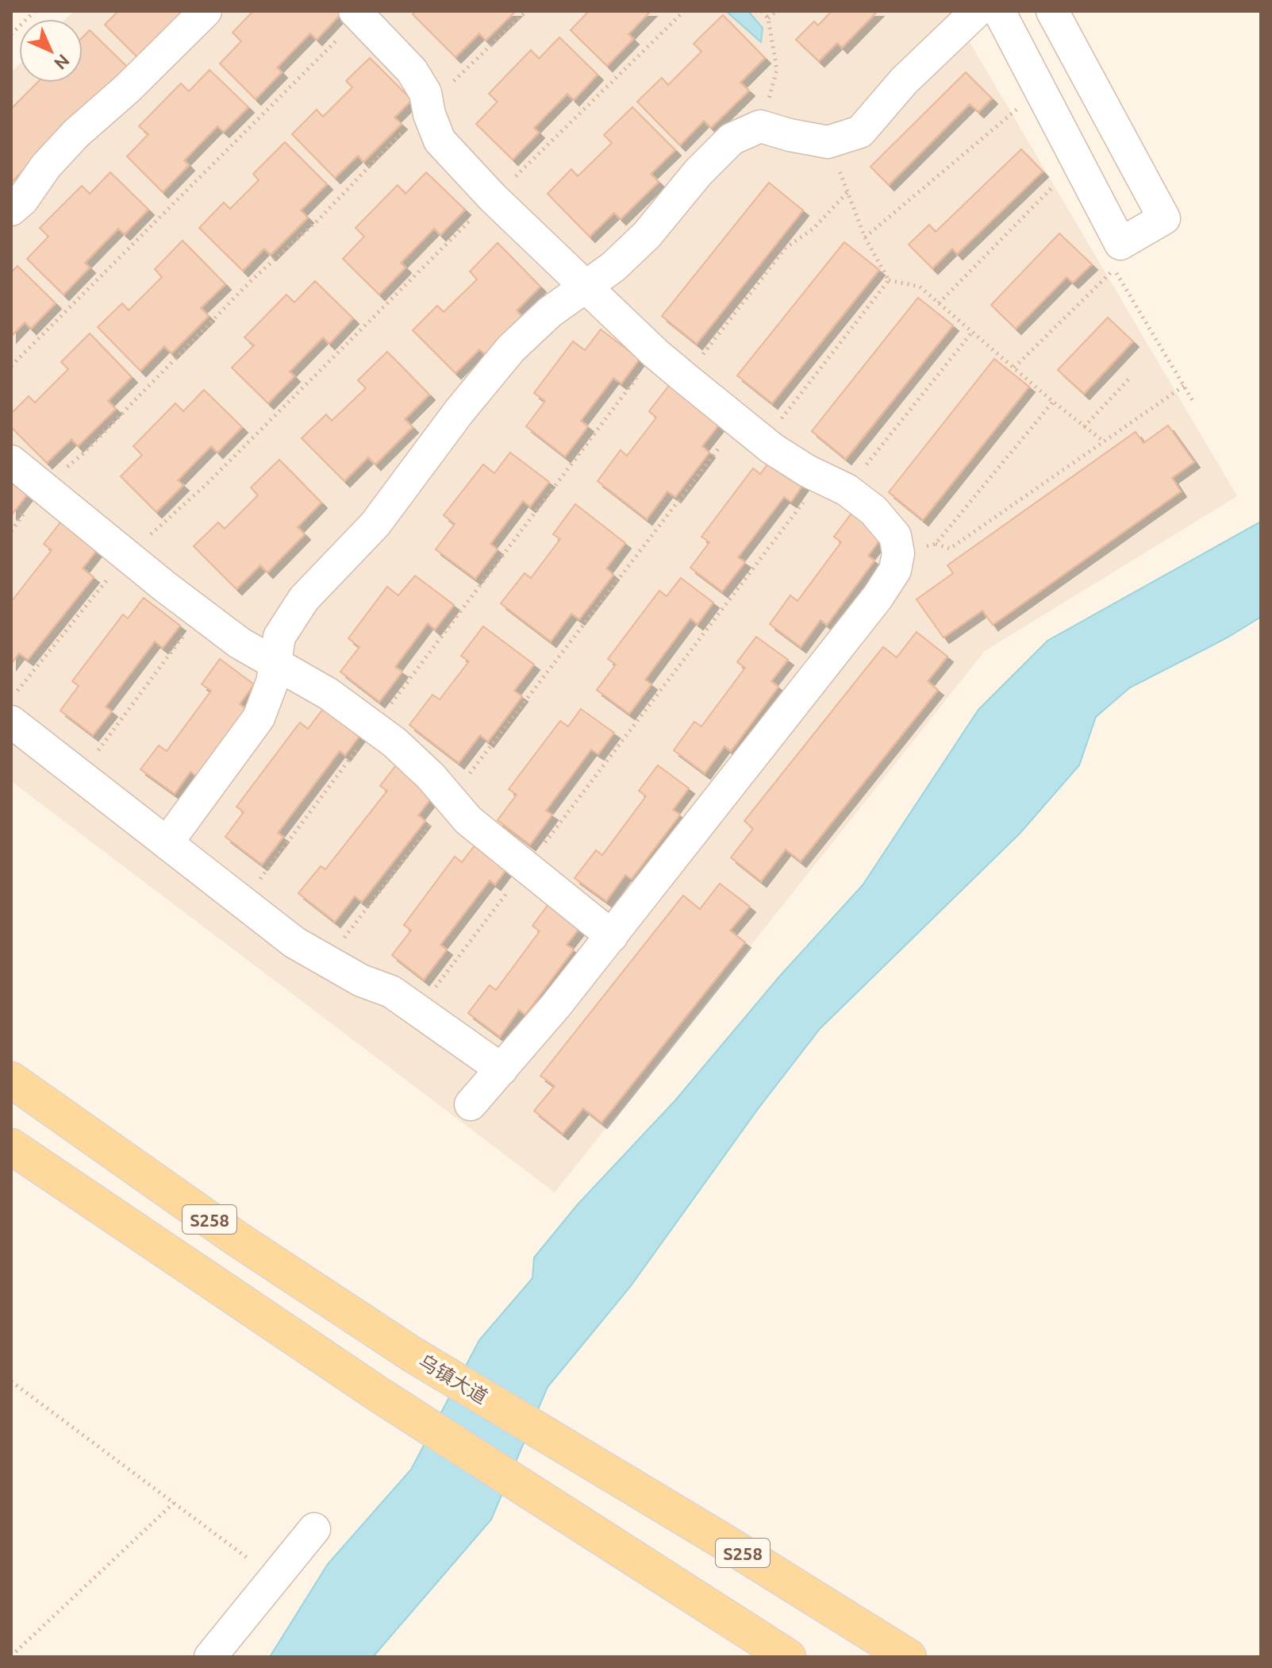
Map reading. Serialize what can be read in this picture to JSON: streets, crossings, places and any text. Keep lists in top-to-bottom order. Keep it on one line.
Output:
{"streets":{"main road":["S258","乌镇大道"]},"north":"bottom right"}
